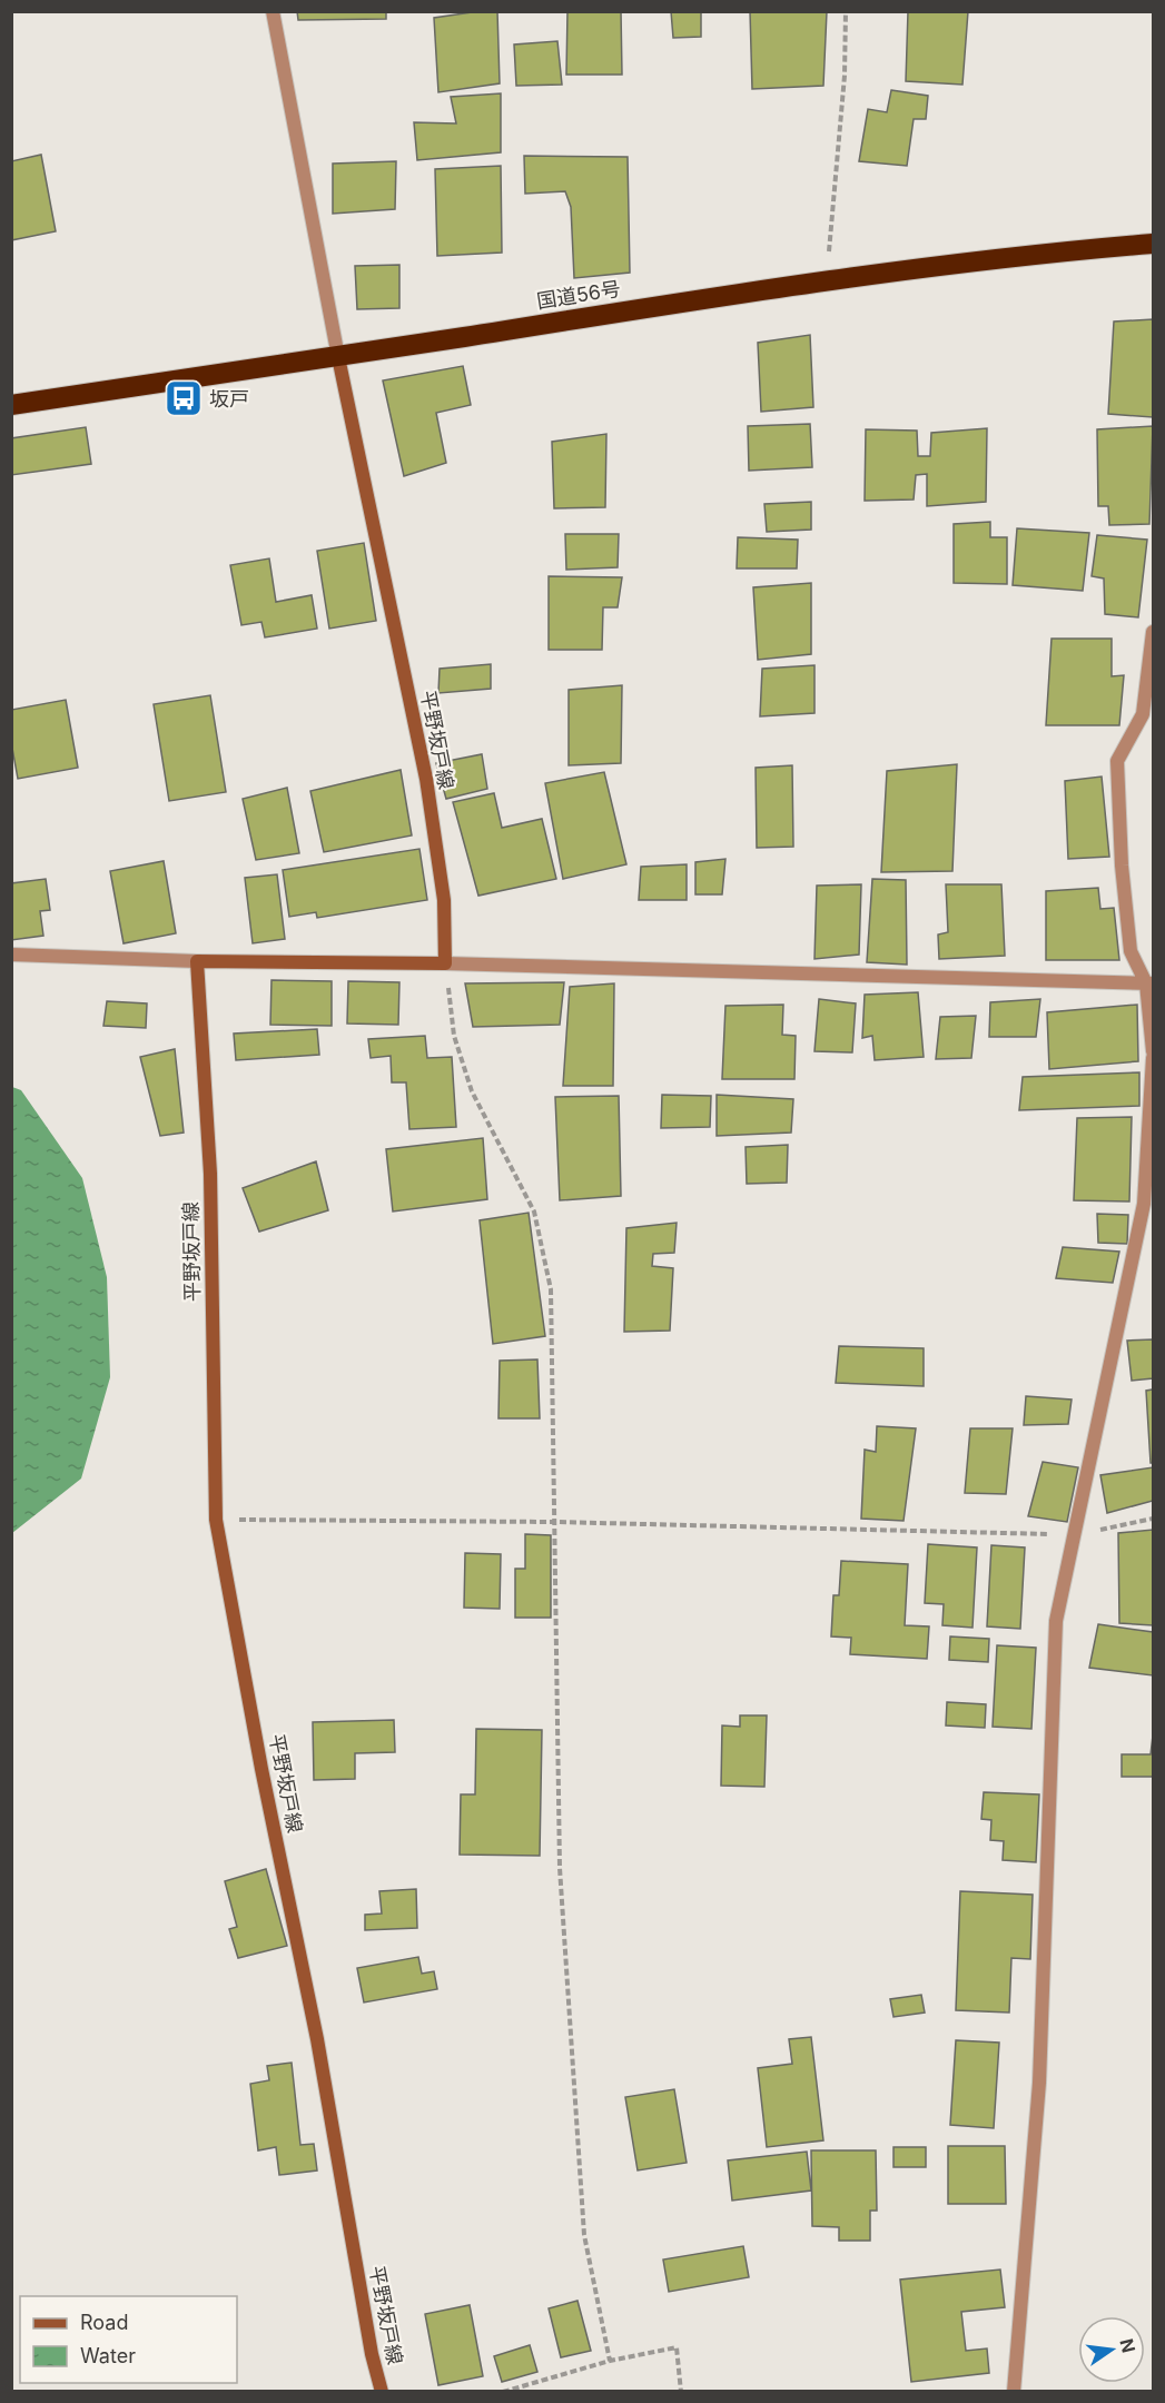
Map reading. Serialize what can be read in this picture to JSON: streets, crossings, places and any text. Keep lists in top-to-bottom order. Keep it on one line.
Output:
{"streets":{"highway":["国道56号"],"main road":["平野坂戸線"]},"crossings":[["国道56号","平野坂戸線"]],"places":{"bus stop":["坂戸"]},"legend":["Road","Water"],"north":"right"}
